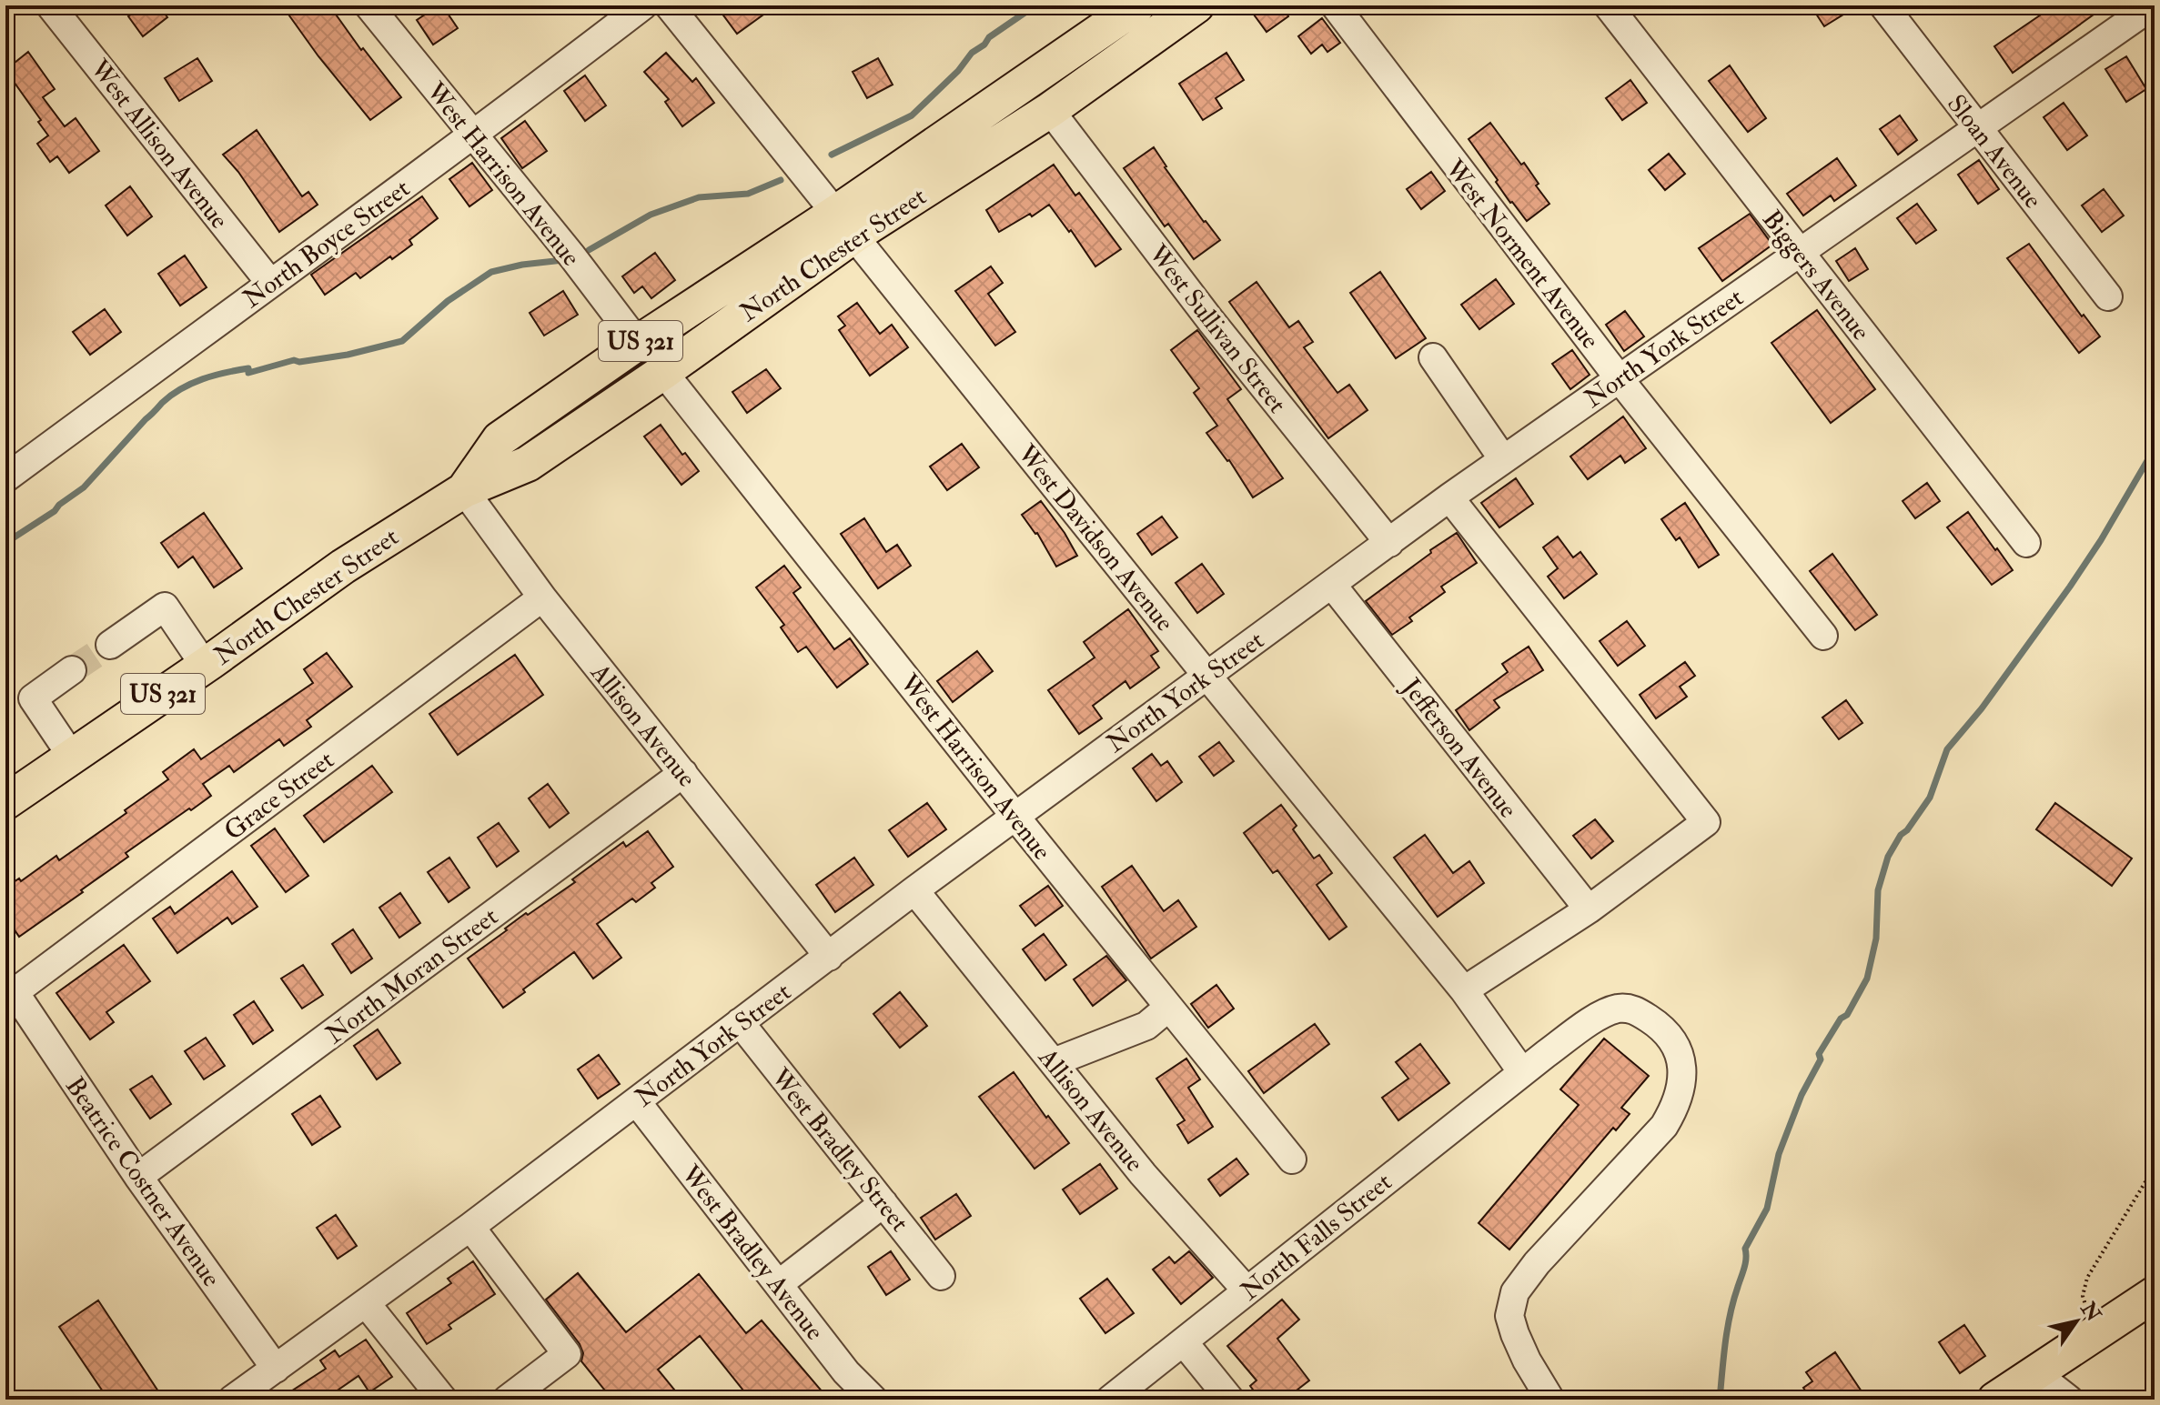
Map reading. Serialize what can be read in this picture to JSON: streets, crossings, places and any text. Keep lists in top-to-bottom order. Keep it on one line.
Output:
{"streets":{"main road":["North Chester Street","US 321"],"street":["West Allison Avenue","Sloan Avenue","West Harrison Avenue","North Boyce Street","West Norment Avenue","Biggers Avenue","West Sullivan Street","North York Street","West Davidson Avenue","Allison Avenue","Jefferson Avenue","Grace Street","North Moran Street","West Bradley Street","Beatrice Costner Avenue","North Falls Street","West Bradley Avenue"]},"crossings":[["West Allison Avenue","North Boyce Street"],["Sloan Avenue","North York Street"],["West Harrison Avenue","North Boyce Street"],["West Harrison Avenue","North Chester Street"],["West Harrison Avenue","North York Street"],["North Chester Street","West Sullivan Street"],["North Chester Street","West Davidson Avenue"],["North Chester Street","Allison Avenue"],["West Norment Avenue","North York Street"],["Biggers Avenue","North York Street"],["West Sullivan Street","North York Street"],["North York Street","West Davidson Avenue"],["North York Street","Allison Avenue"],["North York Street","Jefferson Avenue"],["North York Street","West Bradley Street"],["North York Street","Beatrice Costner Avenue"],["North York Street","West Bradley Avenue"],["West Davidson Avenue","North Falls Street"],["Allison Avenue","Grace Street"],["Allison Avenue","North Moran Street"],["Allison Avenue","North Falls Street"],["Grace Street","Beatrice Costner Avenue"],["North Moran Street","Beatrice Costner Avenue"]],"north":"top right"}
